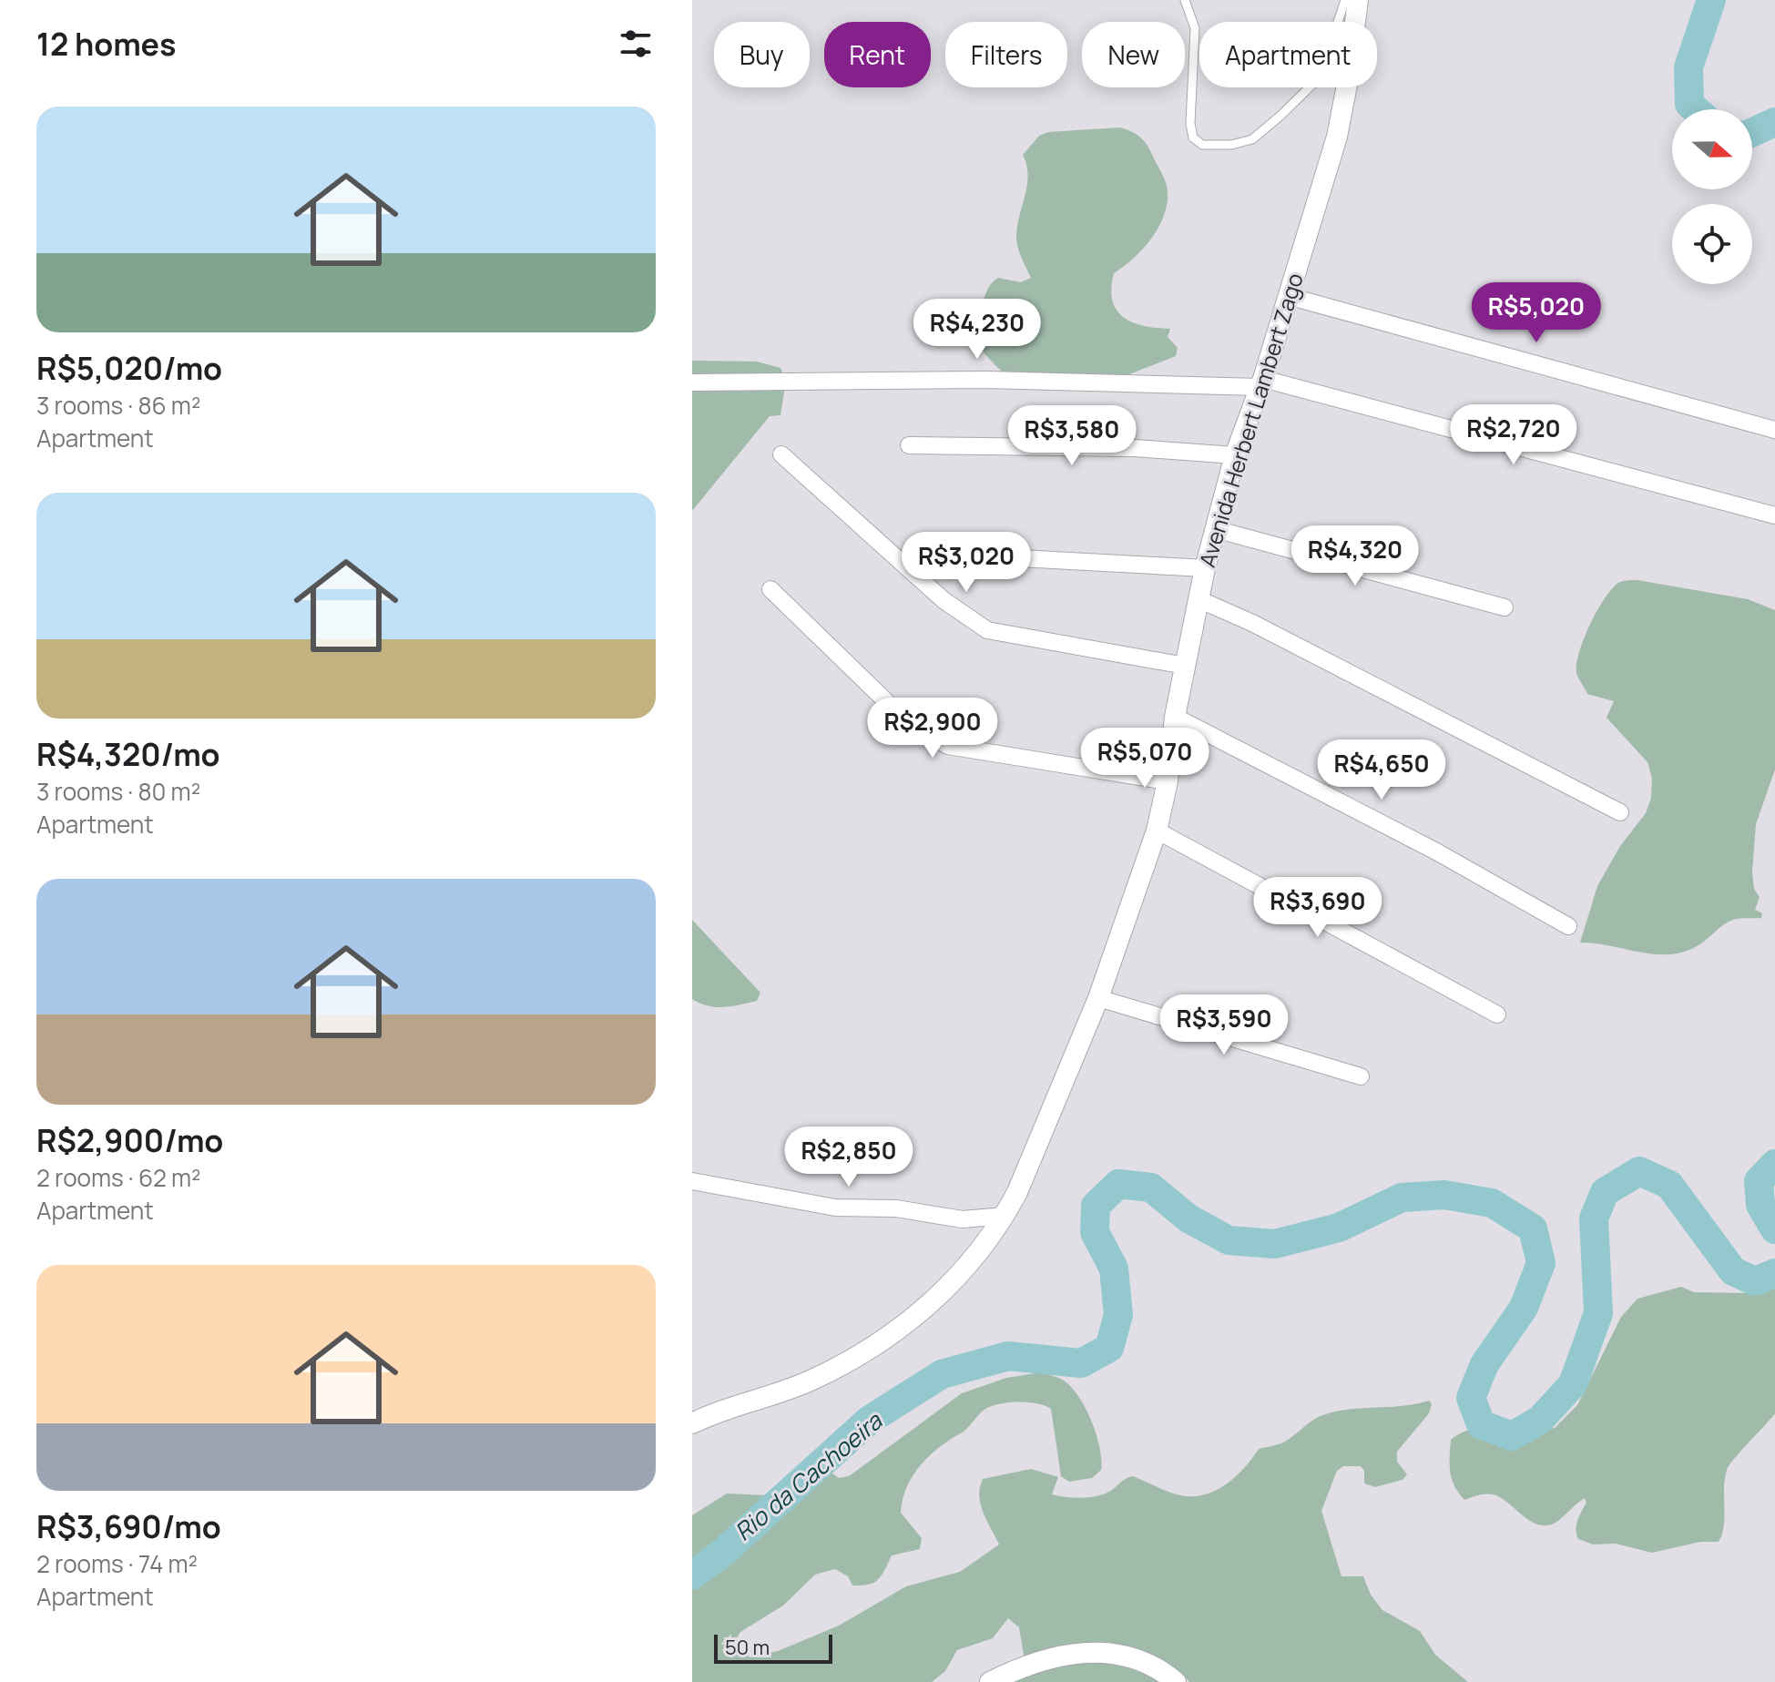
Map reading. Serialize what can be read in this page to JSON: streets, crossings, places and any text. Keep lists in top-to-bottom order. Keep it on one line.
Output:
{"streets":{"street":["Avenida Herbert Lambert Zago"]},"water":["Rio da Cachoeira"],"scale_bar":"50 m","north":"right","page":{"heading":"12 homes","chip":["Buy","Rent","Filters","New","Apartment"],"list":[{"name":"R$5,020/mo","note":"3 rooms · 86 m² · Apartment"},{"name":"R$4,320/mo","note":"3 rooms · 80 m² · Apartment"},{"name":"R$2,900/mo","note":"2 rooms · 62 m² · Apartment"},{"name":"R$3,690/mo","note":"2 rooms · 74 m² · Apartment"}],"price":["R$5,020","R$4,230","R$2,720","R$3,580","R$4,320","R$3,020","R$2,900","R$5,070","R$4,650","R$3,690","R$3,590","R$2,850"],"scale":"50 m"}}
